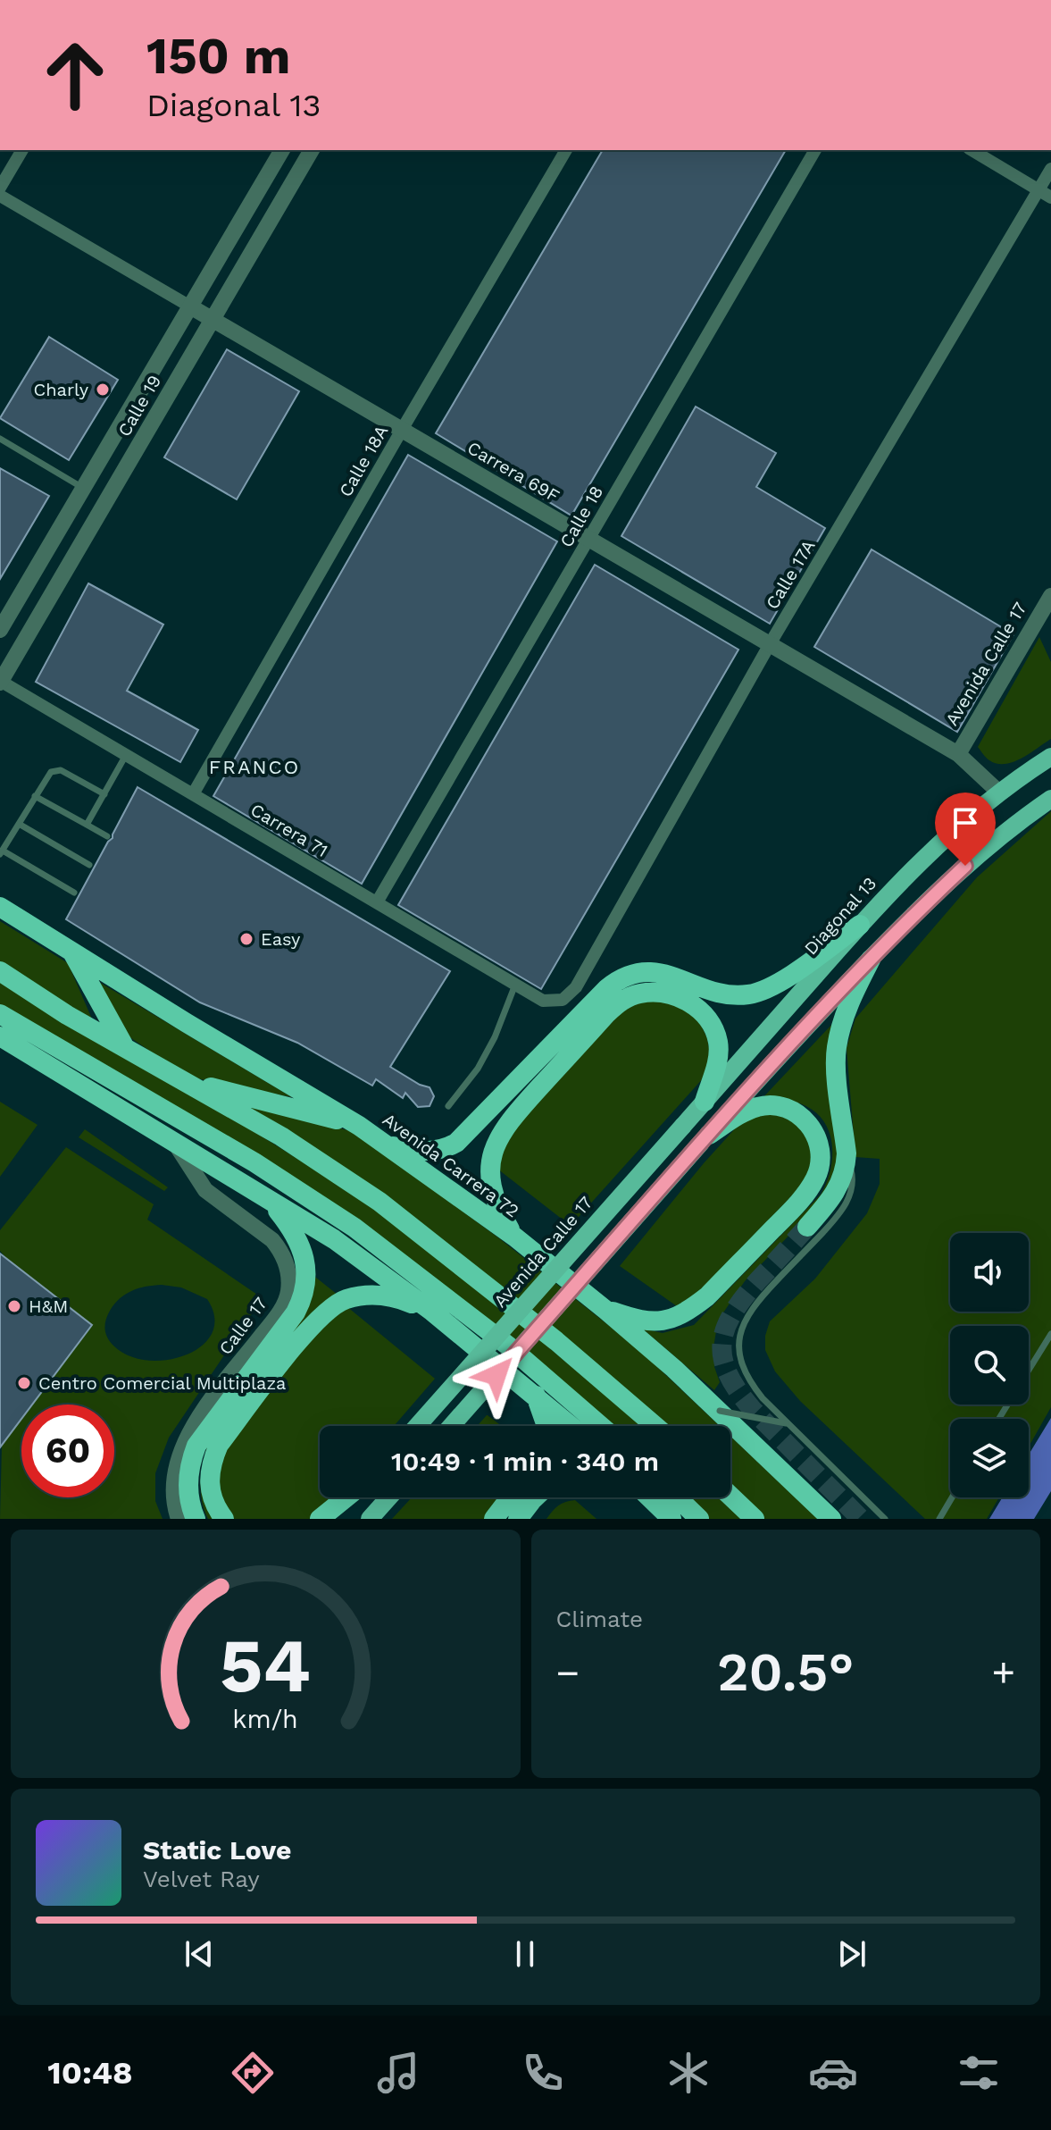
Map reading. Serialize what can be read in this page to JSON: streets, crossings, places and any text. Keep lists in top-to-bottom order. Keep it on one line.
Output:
{"streets":{"highway":["Avenida Carrera 72"],"main road":["Avenida Calle 17","Diagonal 13"],"street":["Calle 19","Calle 18A","Carrera 69F","Calle 18","Calle 17A","Carrera 71","Calle 17"]},"crossings":[["Calle 19","Carrera 69F"],["Calle 19","Carrera 71"],["Calle 18A","Carrera 69F"],["Calle 18A","Carrera 71"],["Carrera 69F","Calle 18"],["Carrera 69F","Calle 17A"],["Carrera 69F","Avenida Calle 17"],["Carrera 69F","Diagonal 13"],["Calle 18","Carrera 71"],["Calle 17A","Carrera 71"],["Avenida Calle 17","Diagonal 13"]],"districts":["FRANCO"],"places":["Charly","Easy","H&M","Centro Comercial Multiplaza"],"page":{"turn":["150 m","Diagonal 13"],"limit":"60","trip":"10:49 · 1 min · 340 m","tile":"Climate","heat":["−","20.5°","+"],"song":["Static Love","Velvet Ray"],"tabs":"10:48","gauge":["54","km/h"]}}
